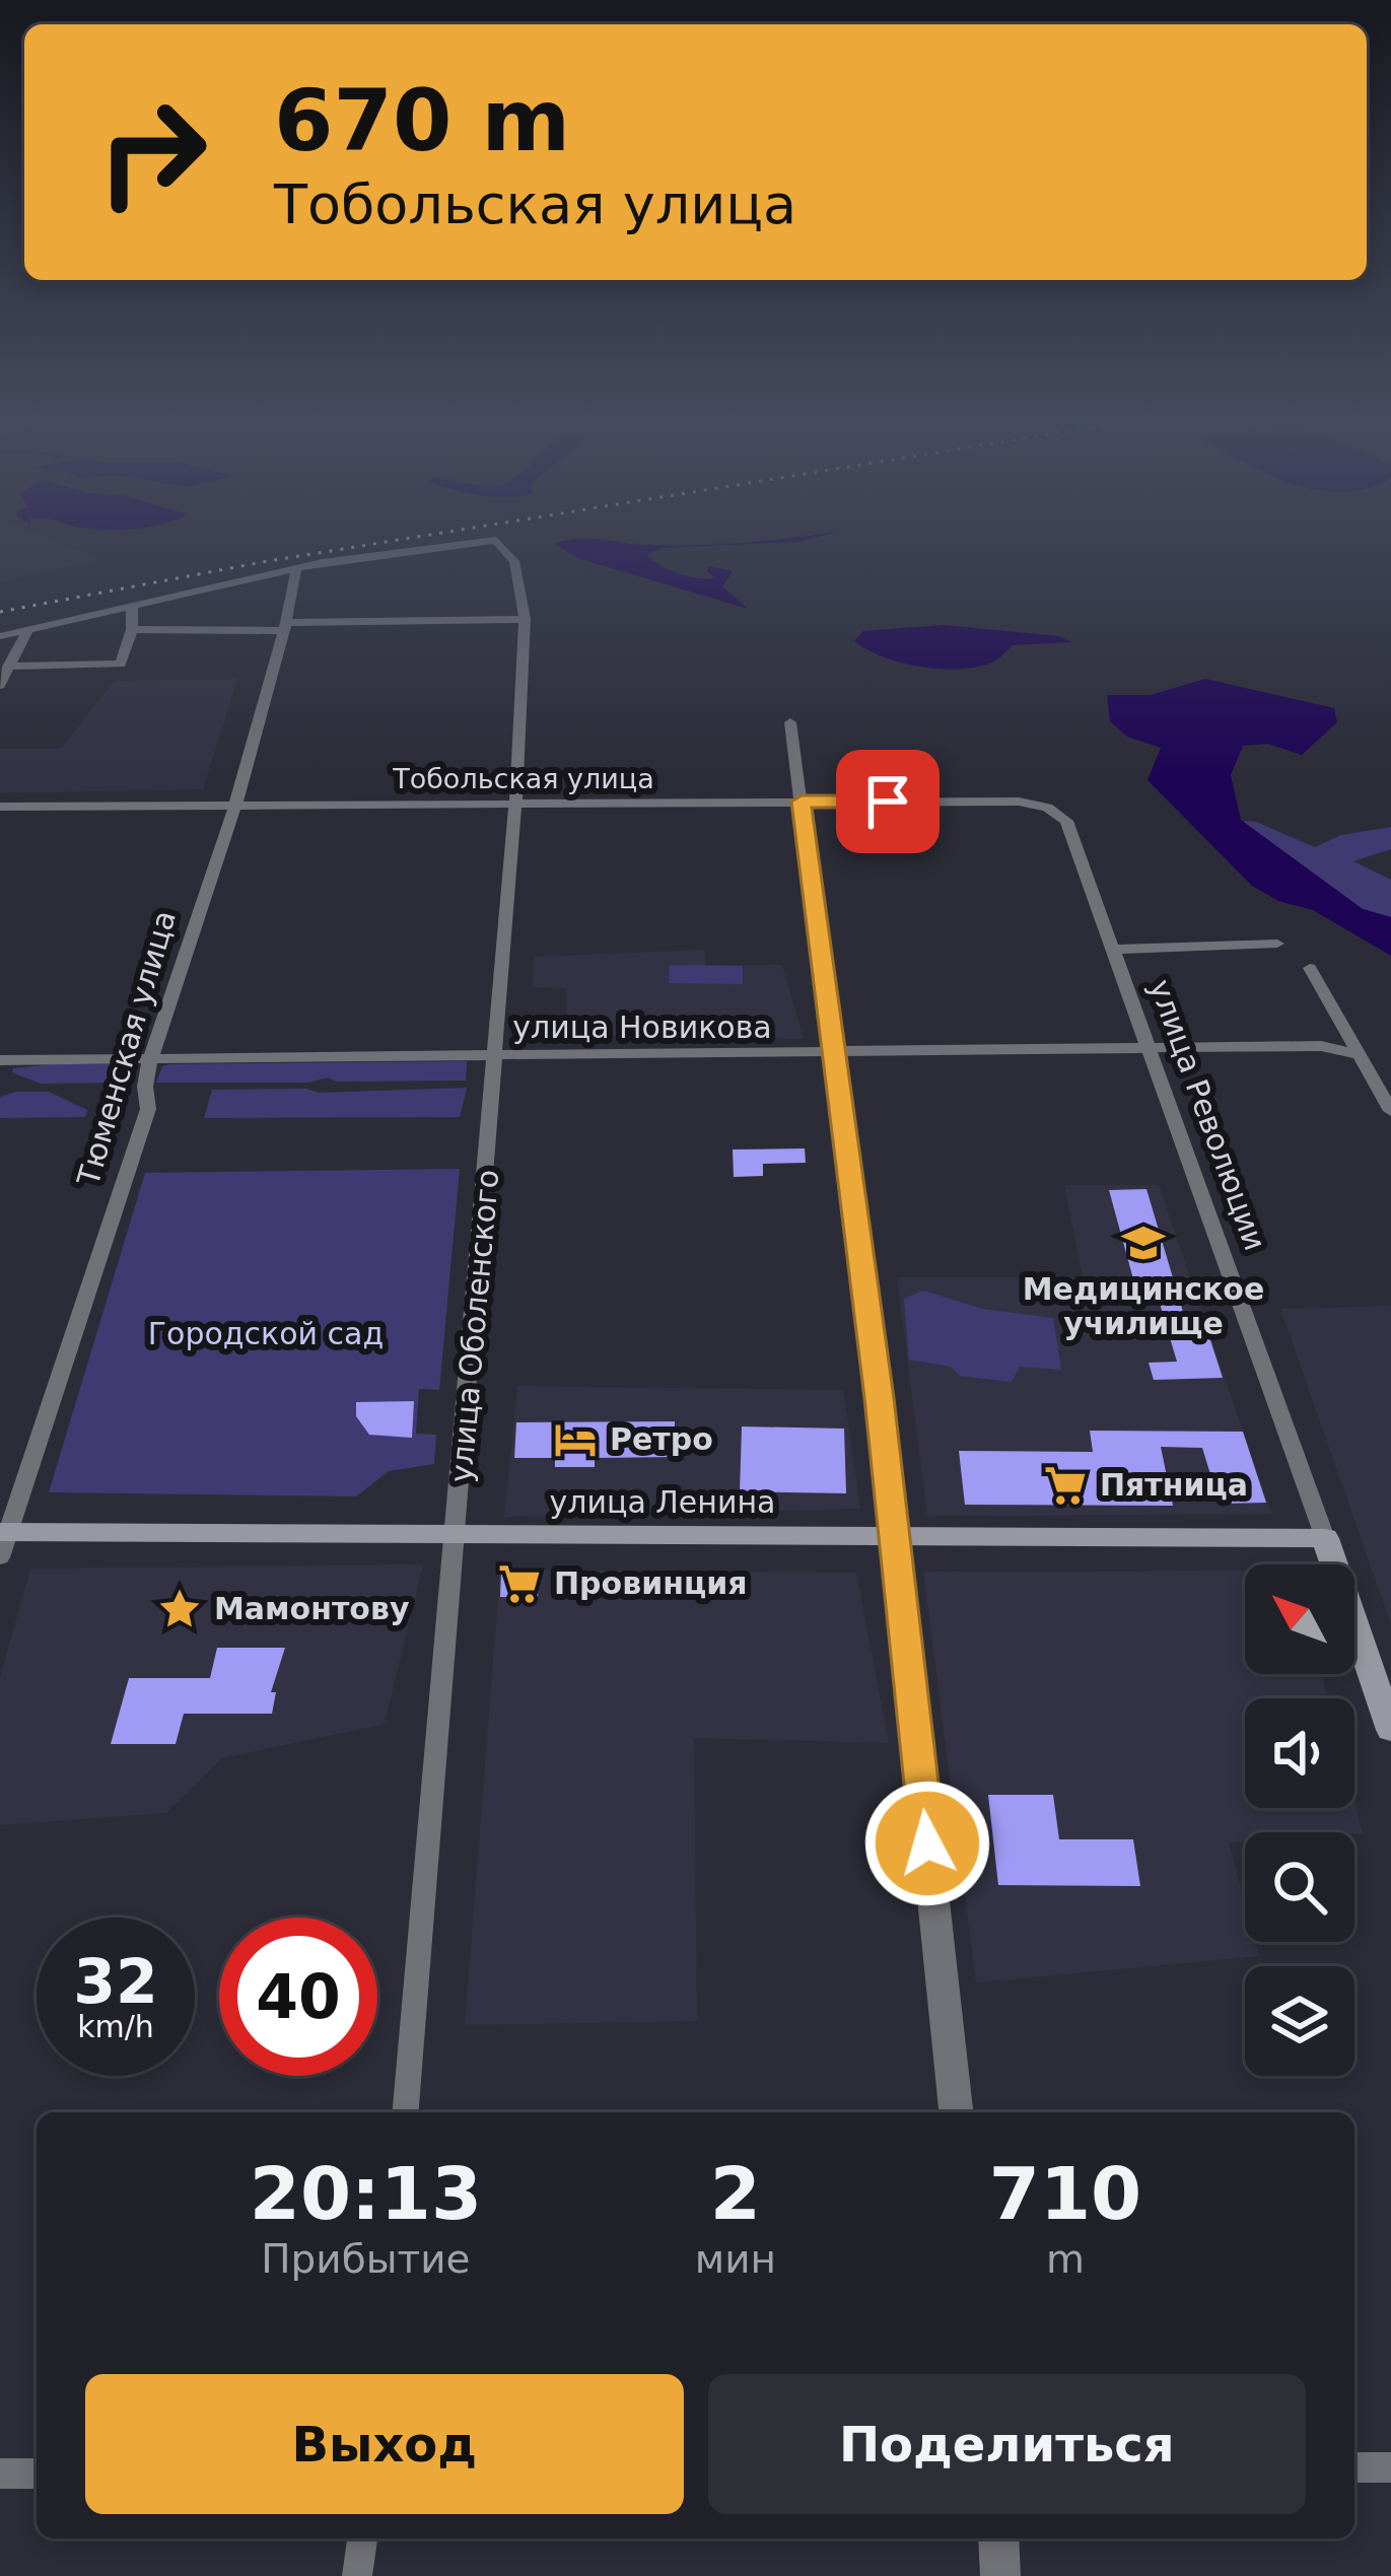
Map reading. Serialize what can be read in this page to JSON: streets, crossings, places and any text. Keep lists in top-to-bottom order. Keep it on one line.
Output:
{"streets":{"main road":["улица Революции","улица Ленина"],"street":["Тобольская улица","улица Новикова","Тюменская улица","улица Оболенского"]},"crossings":[["Тобольская улица","Тюменская улица"],["Тобольская улица","улица Революции"],["Тобольская улица","улица Оболенского"],["улица Новикова","Тюменская улица"],["улица Новикова","улица Революции"],["улица Новикова","улица Оболенского"],["Тюменская улица","улица Оболенского"],["Тюменская улица","улица Ленина"],["улица Революции","улица Ленина"],["улица Оболенского","улица Ленина"]],"parks":["Городской сад"],"places":{"school or university":["Медицинское училище"],"hotel":["Ретро"],"supermarket":["Пятница","Провинция"],"place":["Мамонтову"]},"north":"top left","page":{"turn":["670 m","Тобольская улица"],"speed":"32 km/h","limit":"40","eta":["20:13","Прибытие","2","мин","710","m"],"buttons":["Выход","Поделиться"]}}
